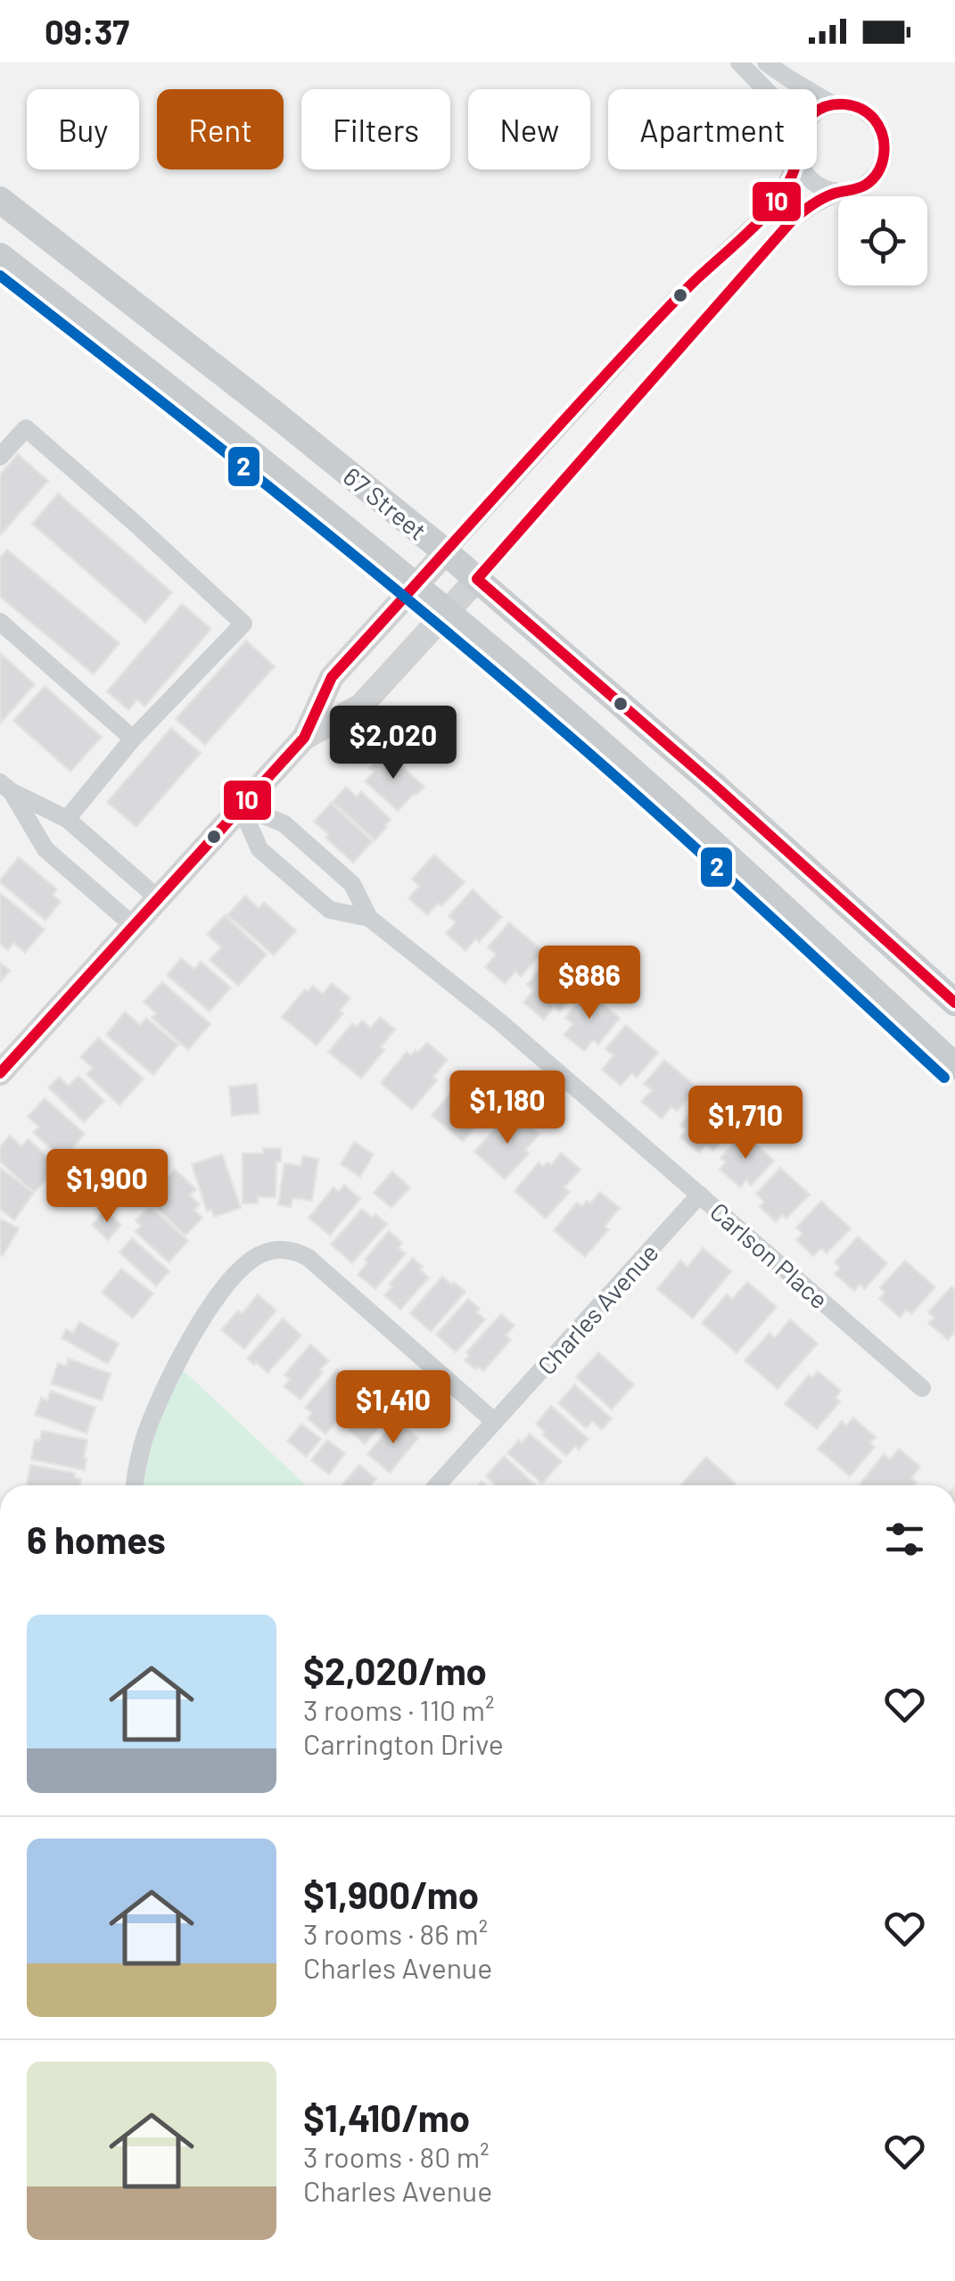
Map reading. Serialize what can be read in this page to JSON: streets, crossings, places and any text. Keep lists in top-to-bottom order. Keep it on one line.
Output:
{"streets":{"main road":["67 Street"],"street":["Carlson Place","Charles Avenue"]},"crossings":[["Carlson Place","Charles Avenue"]],"lines":["transit line 10","transit line 2"],"page":{"status":"09:37","chip":["Buy","Rent","Filters","New","Apartment"],"price":["$2,020","$886","$1,180","$1,710","$1,900","$1,410"],"heading":"6 homes","list":[{"name":"$2,020/mo","note":"3 rooms · 110 m² · Carrington Drive"},{"name":"$1,900/mo","note":"3 rooms · 86 m² · Charles Avenue"},{"name":"$1,410/mo","note":"3 rooms · 80 m² · Charles Avenue"}]}}
